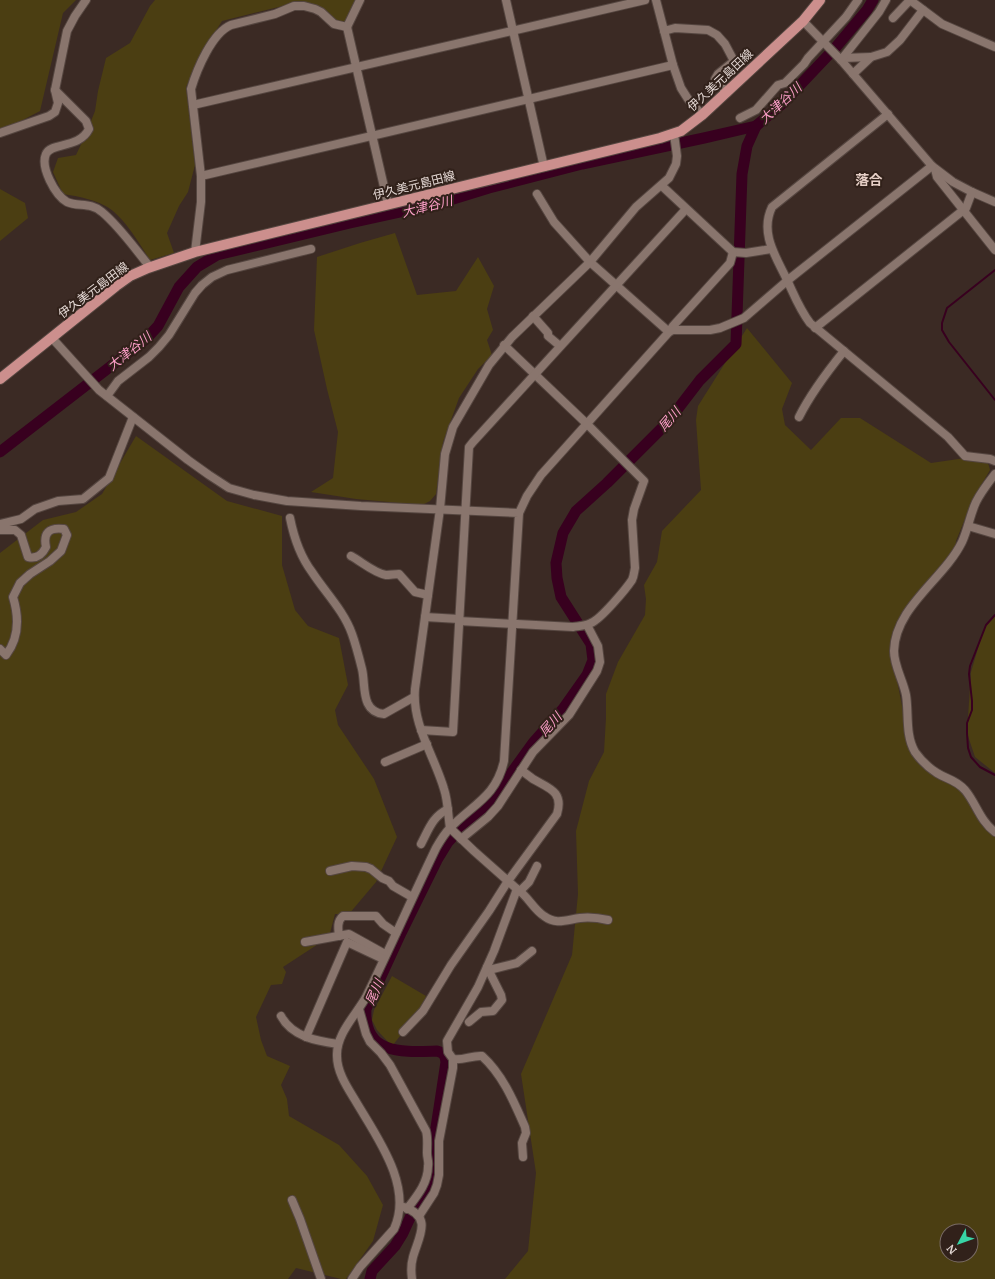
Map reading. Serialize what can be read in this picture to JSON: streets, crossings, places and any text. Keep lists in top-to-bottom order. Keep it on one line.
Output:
{"streets":{"main road":["伊久美元島田線"]},"districts":["落合"],"water":["大津谷川","尾川"],"north":"bottom left"}
